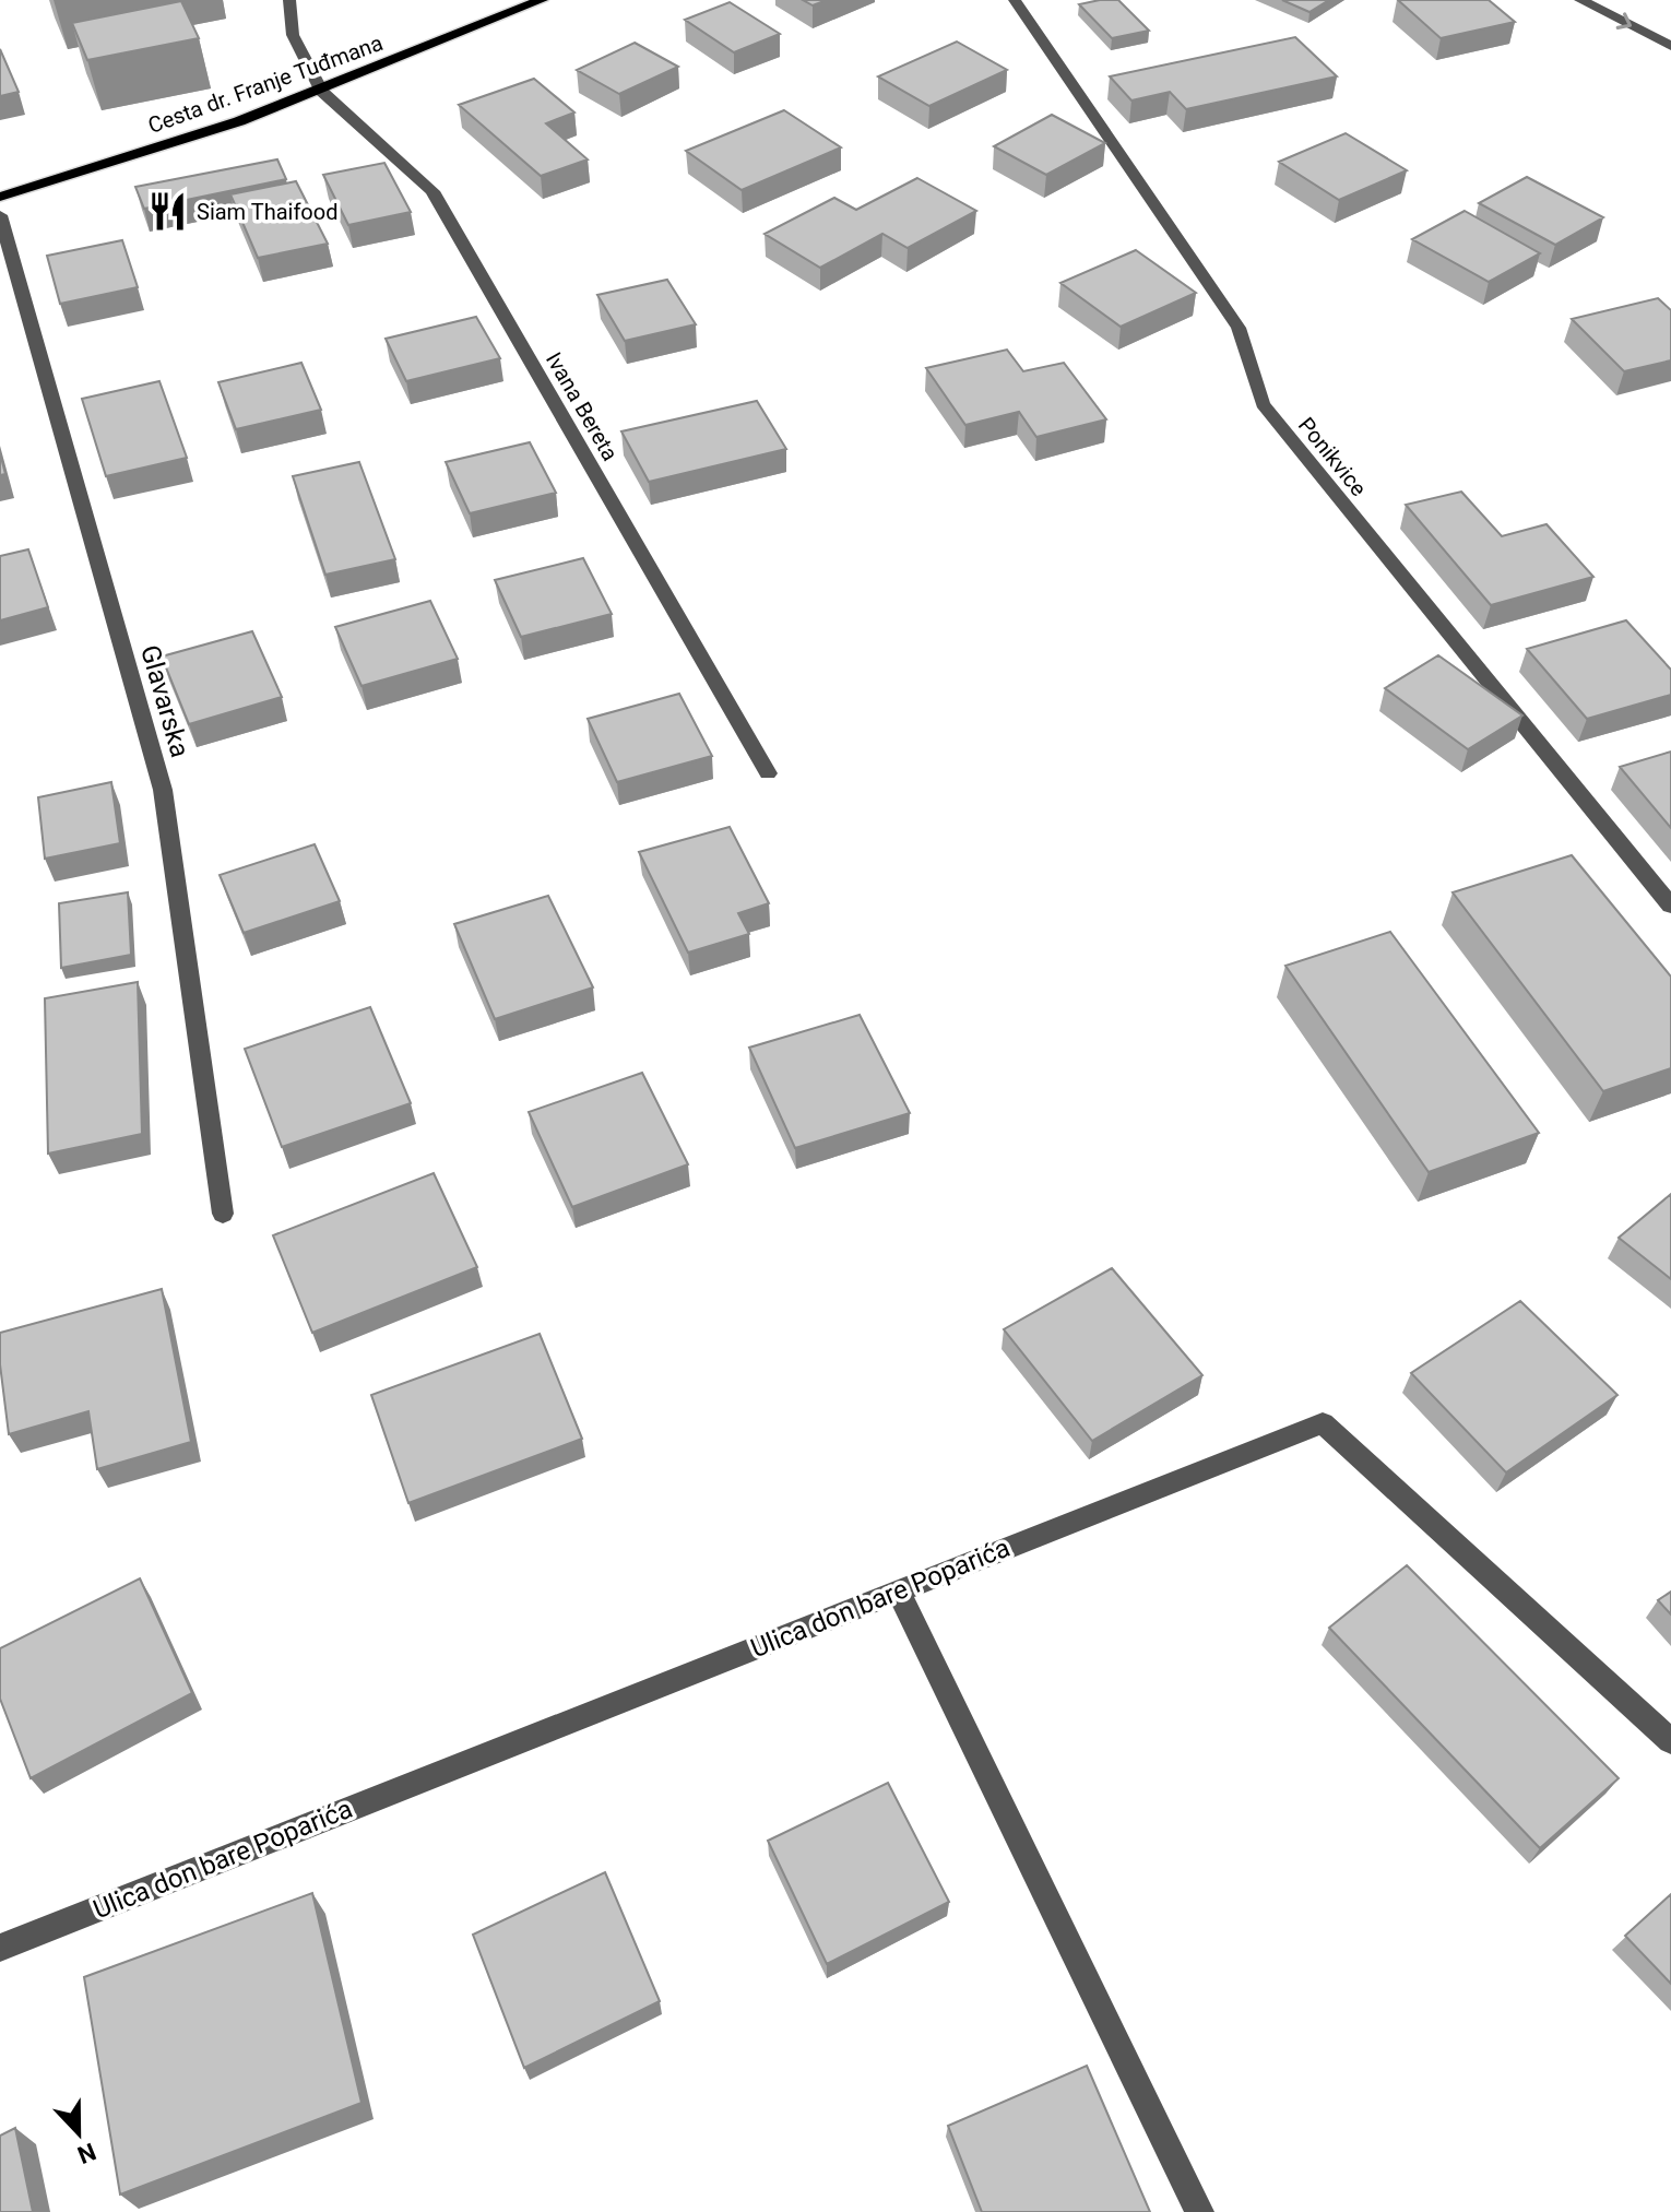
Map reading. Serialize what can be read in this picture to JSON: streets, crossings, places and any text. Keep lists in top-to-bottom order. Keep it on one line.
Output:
{"streets":{"main road":["Cesta dr. Franje Tuđmana"],"street":["Ivana Bereta","Ponikvice","Glavarska","Ulica don bare Poparića"]},"crossings":[["Cesta dr. Franje Tuđmana","Ivana Bereta"]],"places":{"restaurant":["Siam Thaifood"]},"north":"bottom"}
